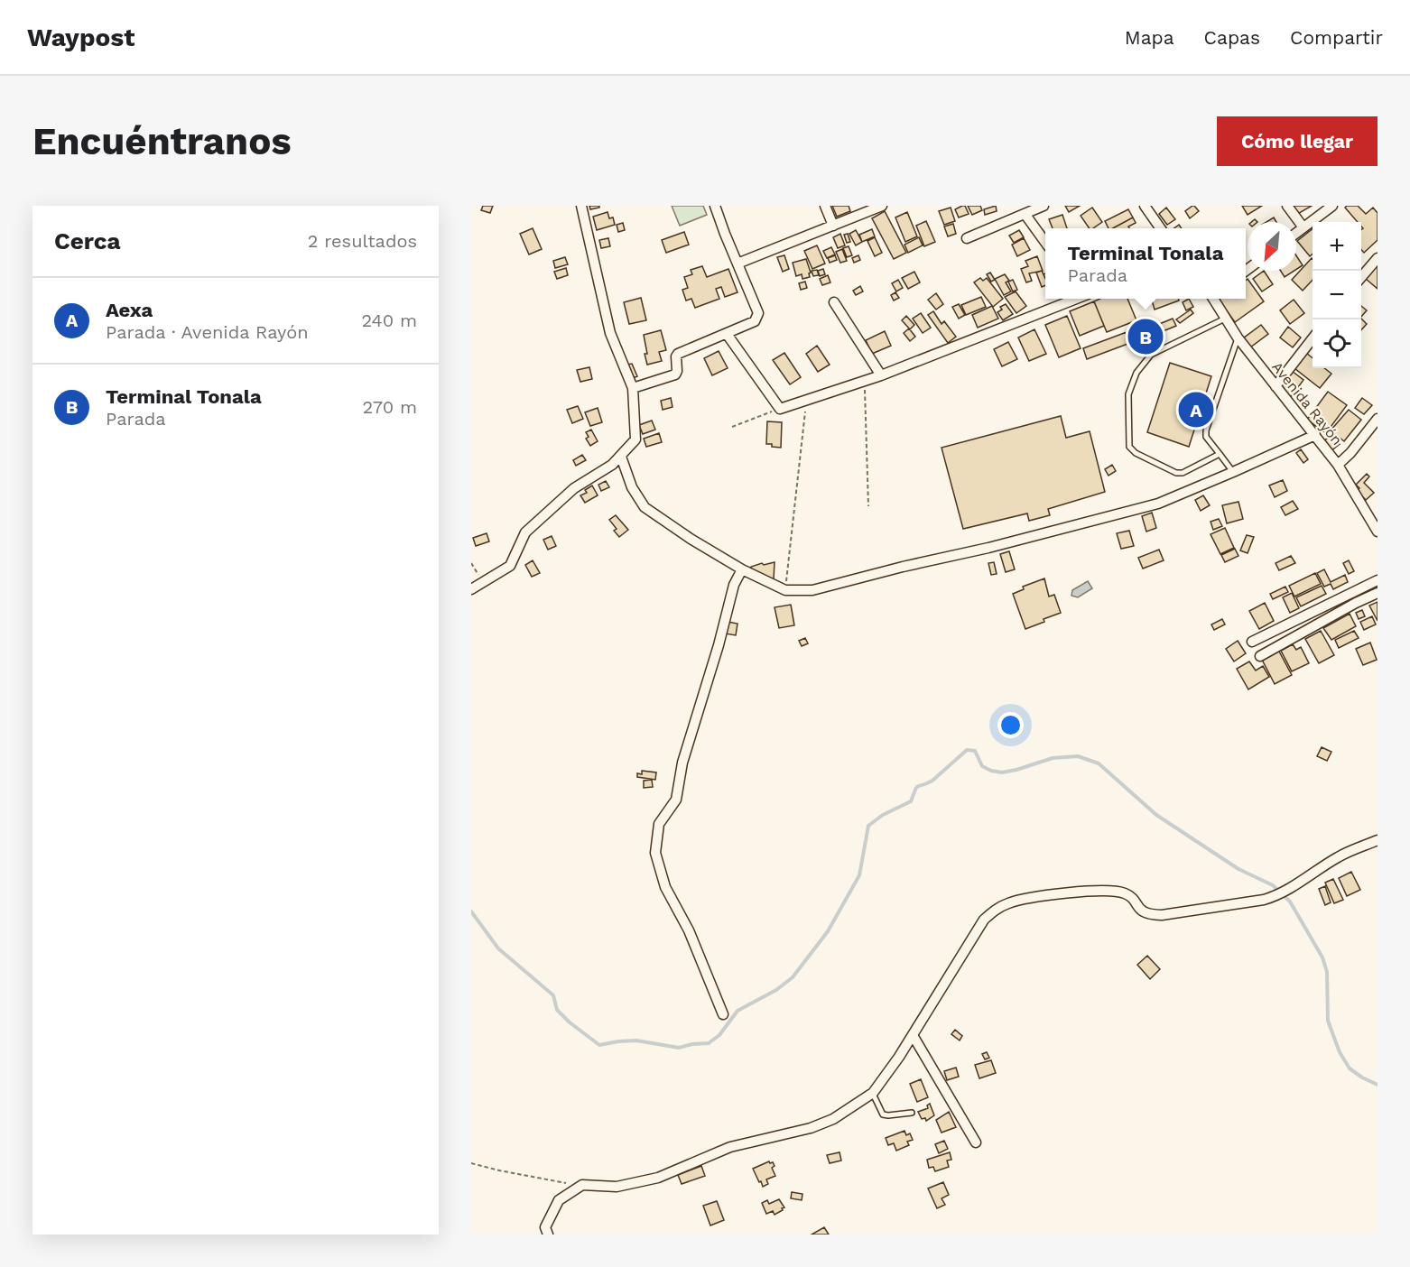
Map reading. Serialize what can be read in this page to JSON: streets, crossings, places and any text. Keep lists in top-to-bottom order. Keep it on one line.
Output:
{"streets":{"street":["Avenida Rayón"]},"north":"bottom left","page":{"header":"Waypost","nav":["Mapa","Capas","Compartir"],"buttons":"Cómo llegar","title":"Encuéntranos","heading":["Cerca","2 resultados"],"map_buttons":["+","−"],"popup":["Terminal Tonala","Parada"],"list":[{"mark":"A","name":"Aexa","note":"Parada · Avenida Rayón","value":"240 m"},{"mark":"B","name":"Terminal Tonala","note":"Parada","value":"270 m"}],"pins":["B","A"]}}
